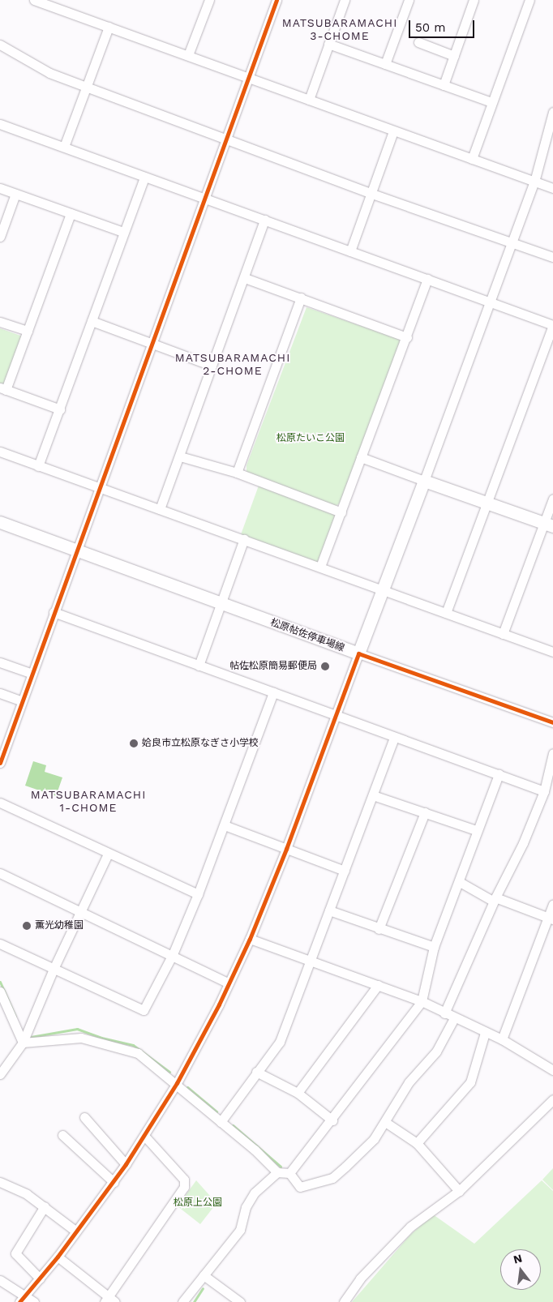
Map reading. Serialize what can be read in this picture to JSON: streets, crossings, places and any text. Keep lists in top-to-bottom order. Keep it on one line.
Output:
{"streets":{"main road":["松原帖佐停車場線"]},"districts":["MATSUBARAMACHI 3-CHOME","MATSUBARAMACHI 2-CHOME","MATSUBARAMACHI 1-CHOME"],"parks":["松原たいこ公園","松原上公園"],"places":["帖佐松原簡易郵便局","姶良市立松原なぎさ小学校","薫光幼稚園"],"scale_bar":"50 m","north":"top"}
